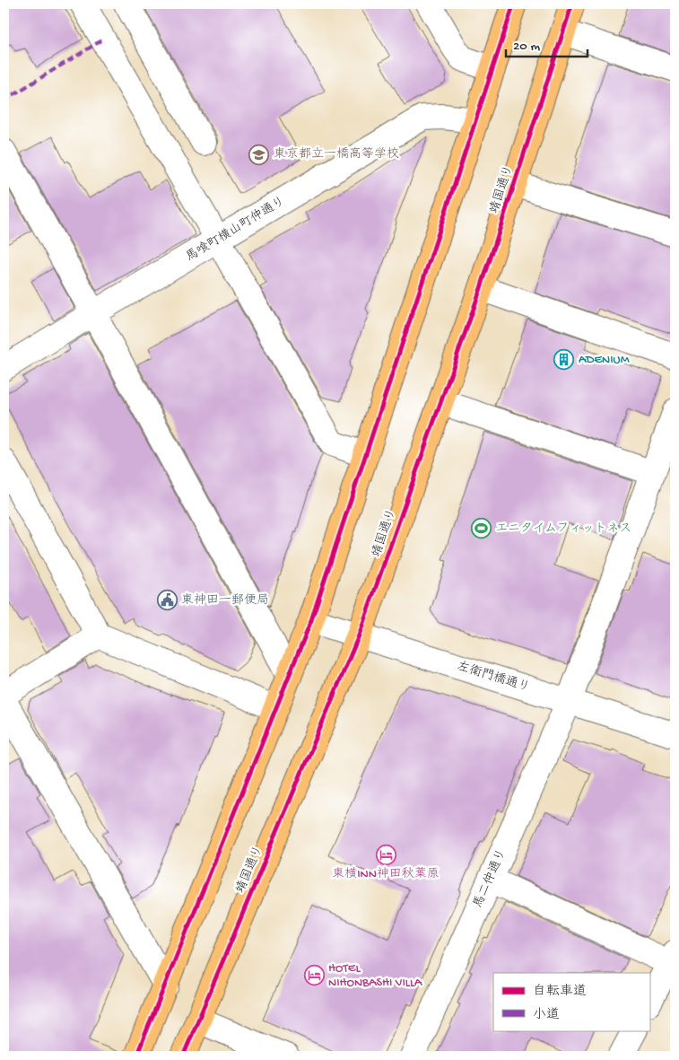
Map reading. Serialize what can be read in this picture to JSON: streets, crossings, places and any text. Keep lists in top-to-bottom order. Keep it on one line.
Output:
{"streets":{"main road":["靖国通り"],"street":["馬喰町横山町仲通り","左衛門橋通り","馬二仲通り"]},"crossings":[["靖国通り","左衛門橋通り"],["左衛門橋通り","馬二仲通り"]],"places":{"school or university":["東京都立一橋高等学校"],"building":["ADENIUM"],"sports":["エニタイムフィットネス"],"public building":["東神田一郵便局"],"hotel":["東横INN神田秋葉原","HOTEL NIHONBASHI VILLA"]},"legend":["自転車道","小道"],"scale_bar":"20 m"}
